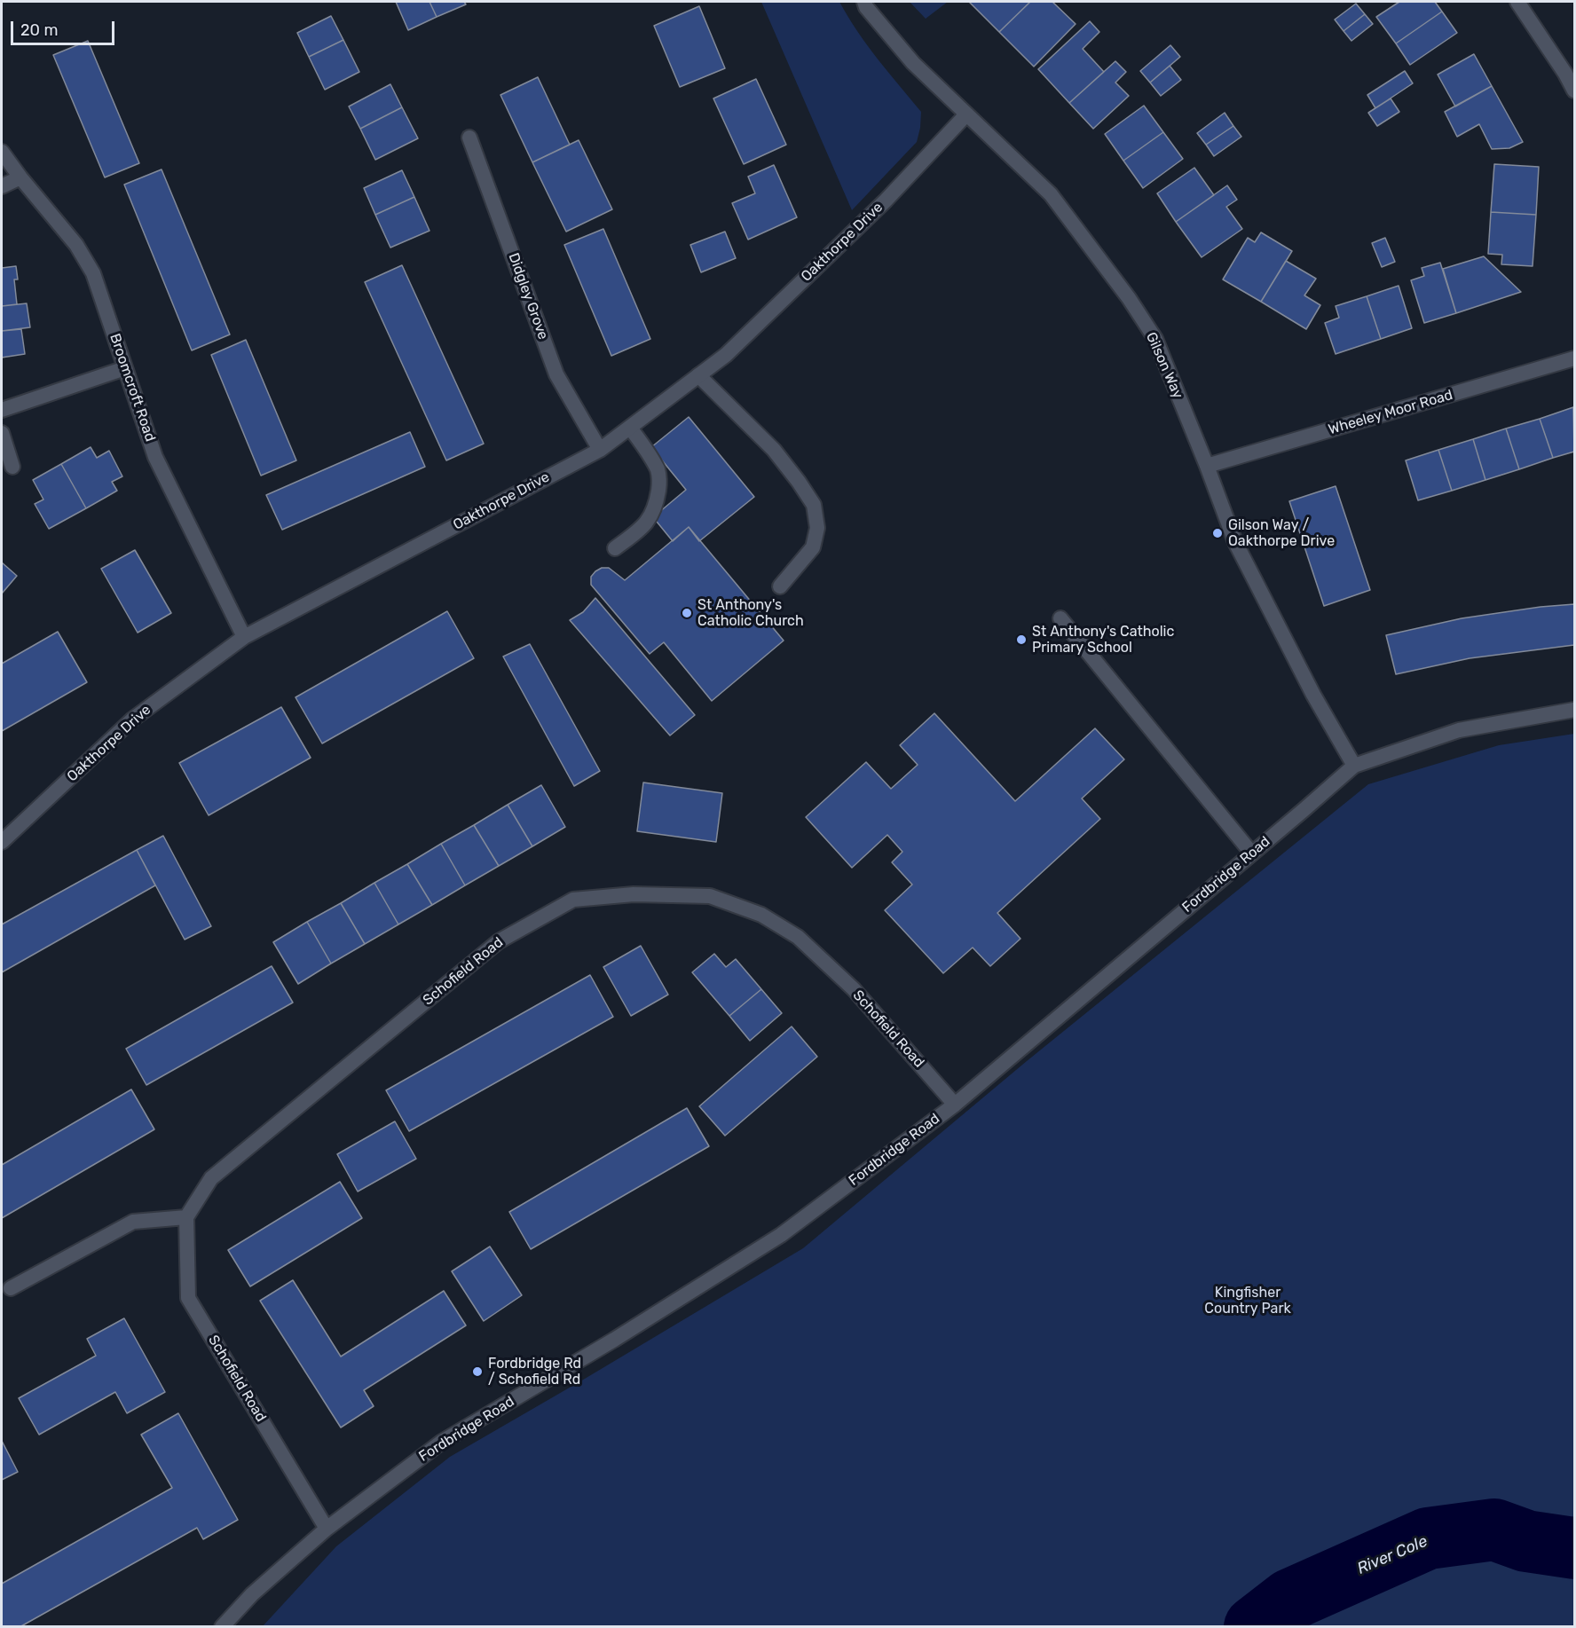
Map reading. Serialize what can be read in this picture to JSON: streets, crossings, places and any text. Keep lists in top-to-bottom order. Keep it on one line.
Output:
{"streets":{"street":["Oakthorpe Drive","Didgley Grove","Gilson Way","Broomcroft Road","Wheeley Moor Road","Fordbridge Road","Schofield Road"]},"crossings":[["Oakthorpe Drive","Didgley Grove"],["Oakthorpe Drive","Gilson Way"],["Oakthorpe Drive","Broomcroft Road"],["Gilson Way","Wheeley Moor Road"],["Gilson Way","Fordbridge Road"],["Fordbridge Road","Schofield Road"]],"water":["River Cole"],"parks":["Kingfisher Country Park"],"places":["Gilson Way / Oakthorpe Drive","St Anthony's Catholic Church","St Anthony's Catholic Primary School","Fordbridge Rd / Schofield Rd"],"scale_bar":"20 m"}
